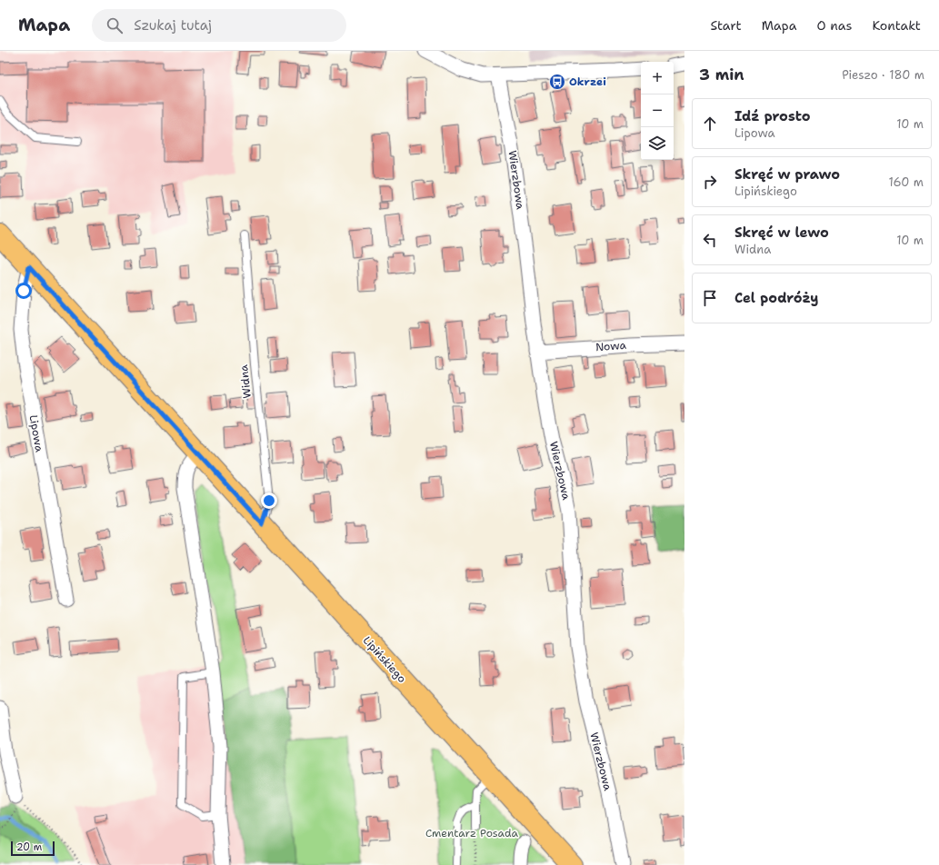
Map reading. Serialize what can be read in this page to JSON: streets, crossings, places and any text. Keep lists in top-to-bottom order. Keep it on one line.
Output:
{"streets":{"main road":["Lipińskiego"],"street":["Wierzbowa","Nowa","Lipowa"],"lane":["Widna"]},"crossings":[["Wierzbowa","Nowa"],["Widna","Lipińskiego"],["Lipowa","Lipińskiego"]],"parks":["Cmentarz Posada"],"places":{"bus stop":["Okrzei"]},"scale_bar":"20 m","page":{"header":"Mapa","search":"Szukaj tutaj","nav":["Start","Mapa","O nas","Kontakt"],"heading":["3 min","Pieszo · 180 m"],"map_buttons":["+","−"],"list":[["Idź prosto","Lipowa","10 m"],["Skręć w prawo","Lipińskiego","160 m"],["Skręć w lewo","Widna","10 m"],"Cel podróży"],"scale":"20 m"}}
